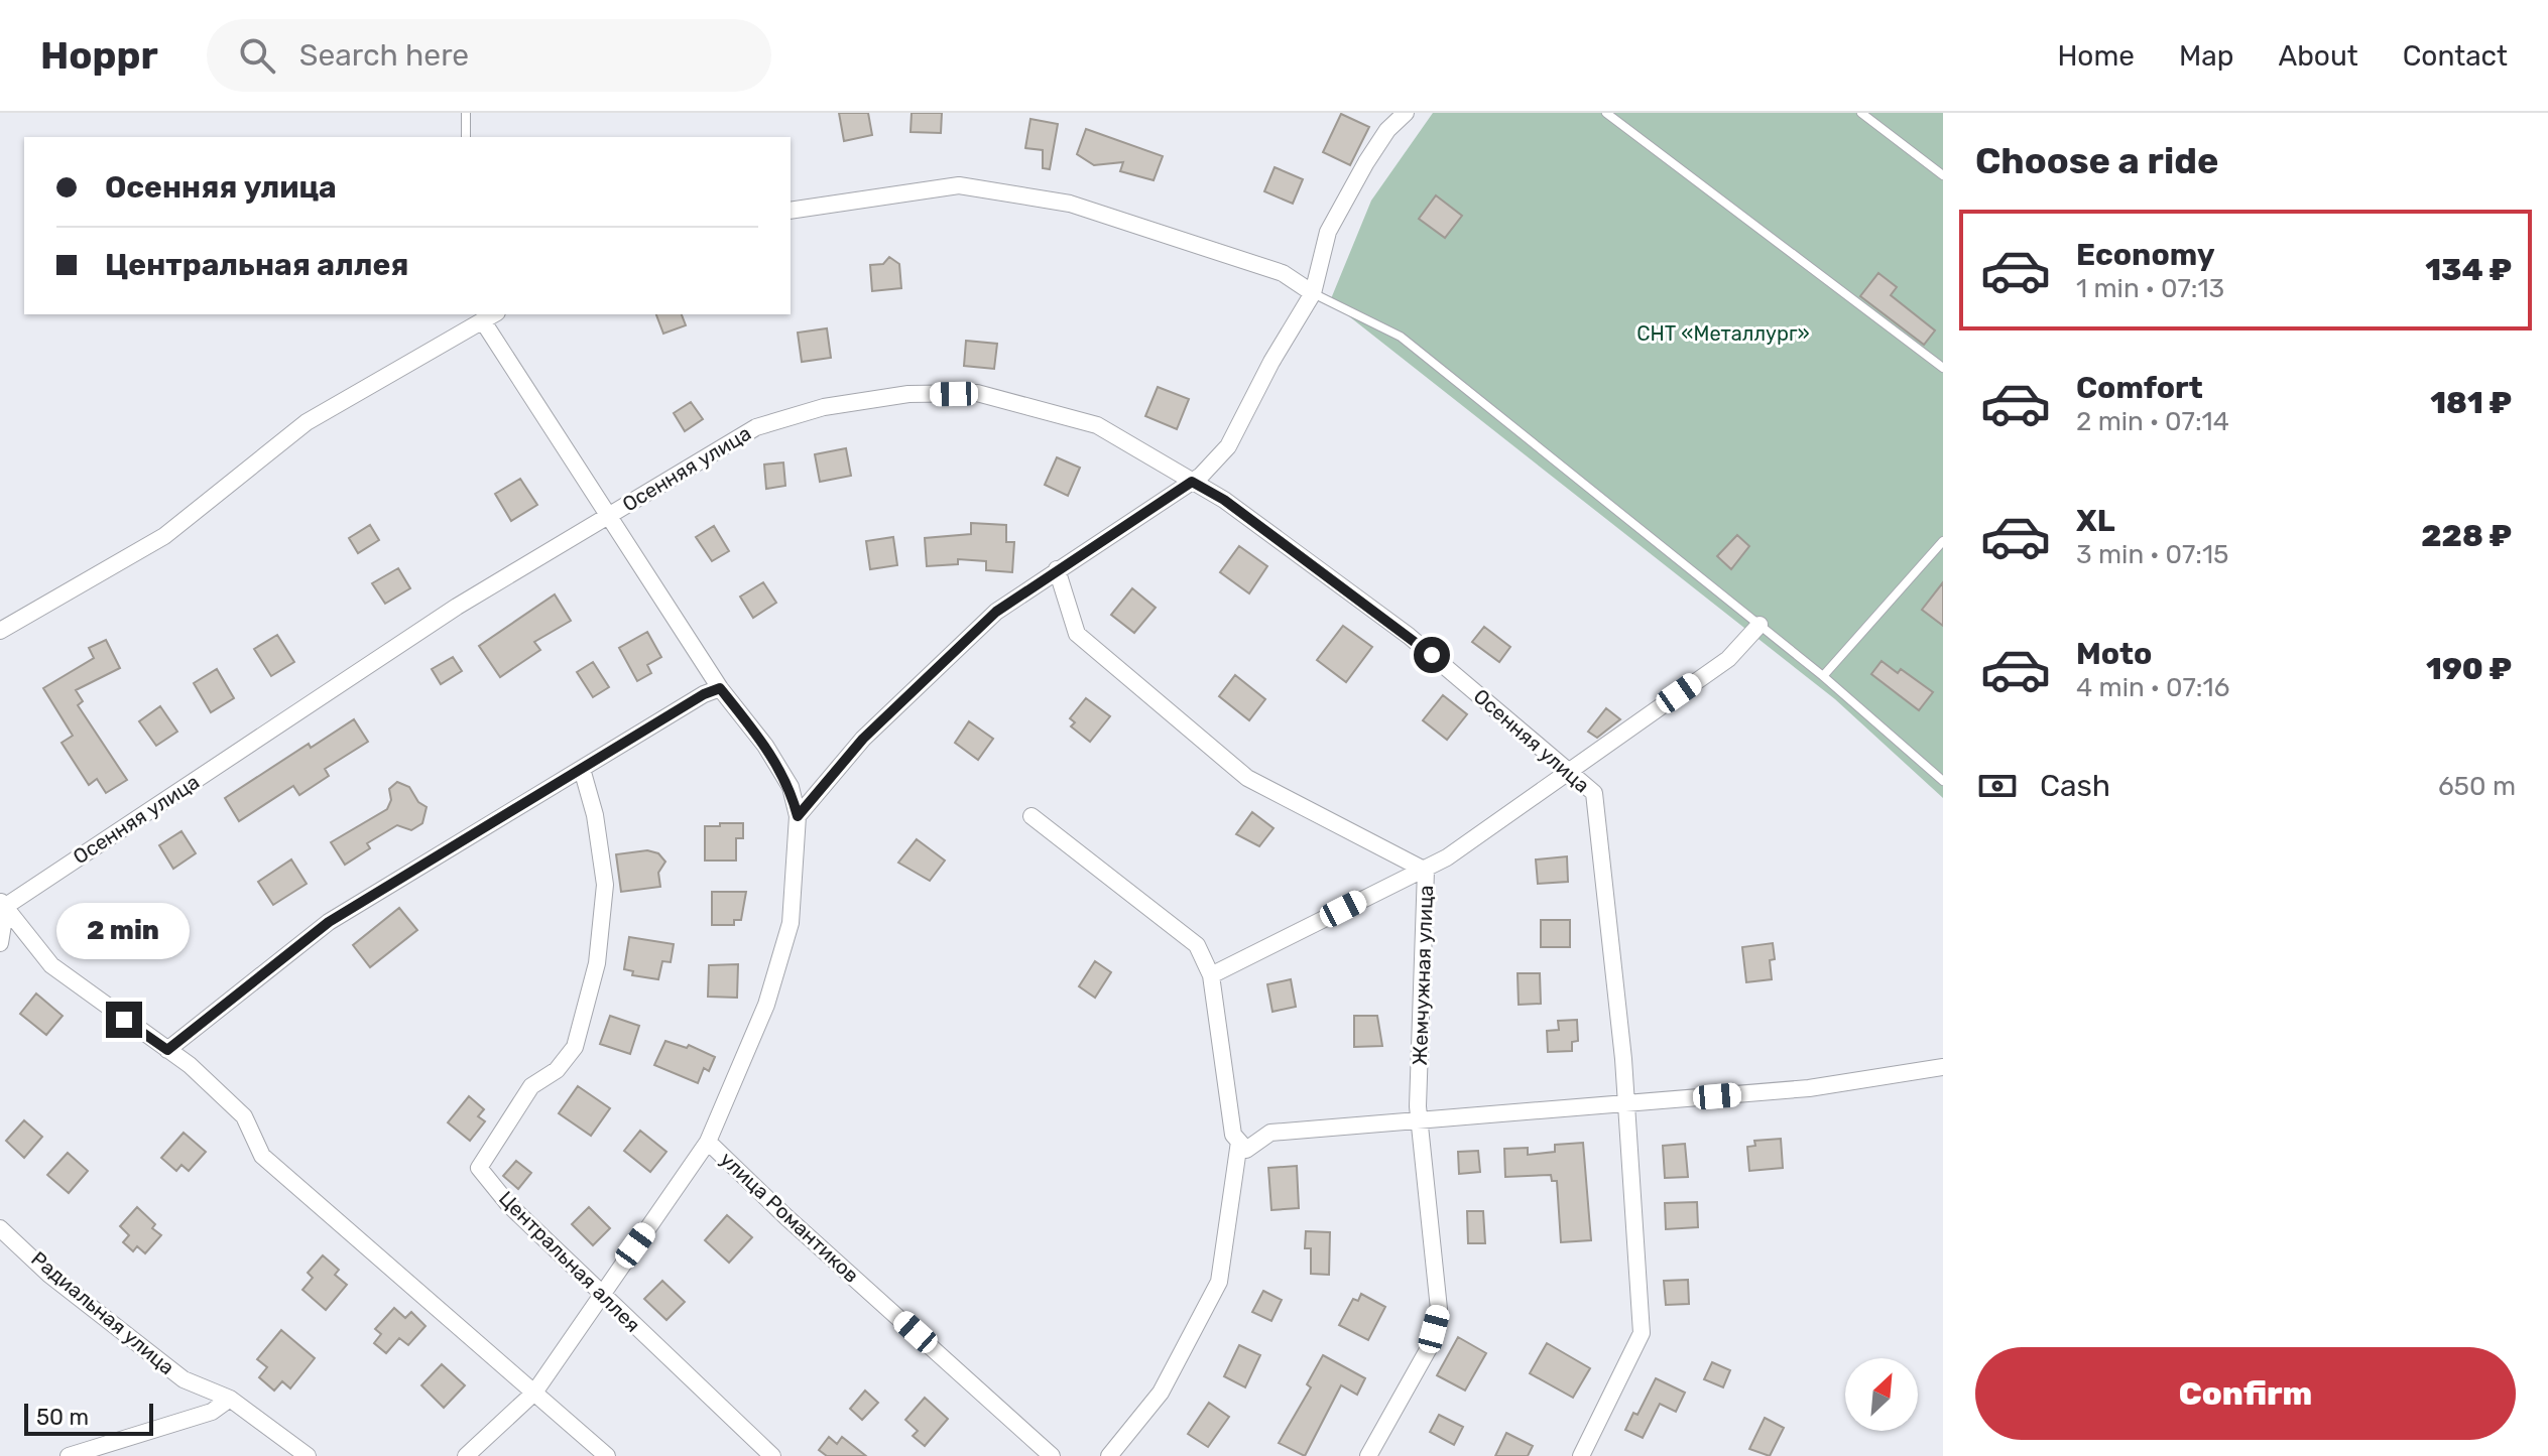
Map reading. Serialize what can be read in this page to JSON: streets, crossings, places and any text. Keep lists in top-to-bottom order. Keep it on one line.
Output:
{"streets":{"street":["Осенняя улица","Жемчужная улица","улица Романтиков","Центральная аллея","Радиальная улица"]},"parks":["СНТ «Металлург»"],"scale_bar":"50 m","north":"top right","page":{"header":"Hoppr","search":"Search here","nav":["Home","Map","About","Contact"],"heading":"Choose a ride","banner":["Осенняя улица","Центральная аллея"],"list":[{"name":"Economy","note":"1 min · 07:13","value":"134 ₽"},{"name":"Comfort","note":"2 min · 07:14","value":"181 ₽"},{"name":"XL","note":"3 min · 07:15","value":"228 ₽"},{"name":"Moto","note":"4 min · 07:16","value":"190 ₽"}],"pay":["Cash","650 m"],"bubble":"2 min","buttons":"Confirm","scale":"50 m"}}
